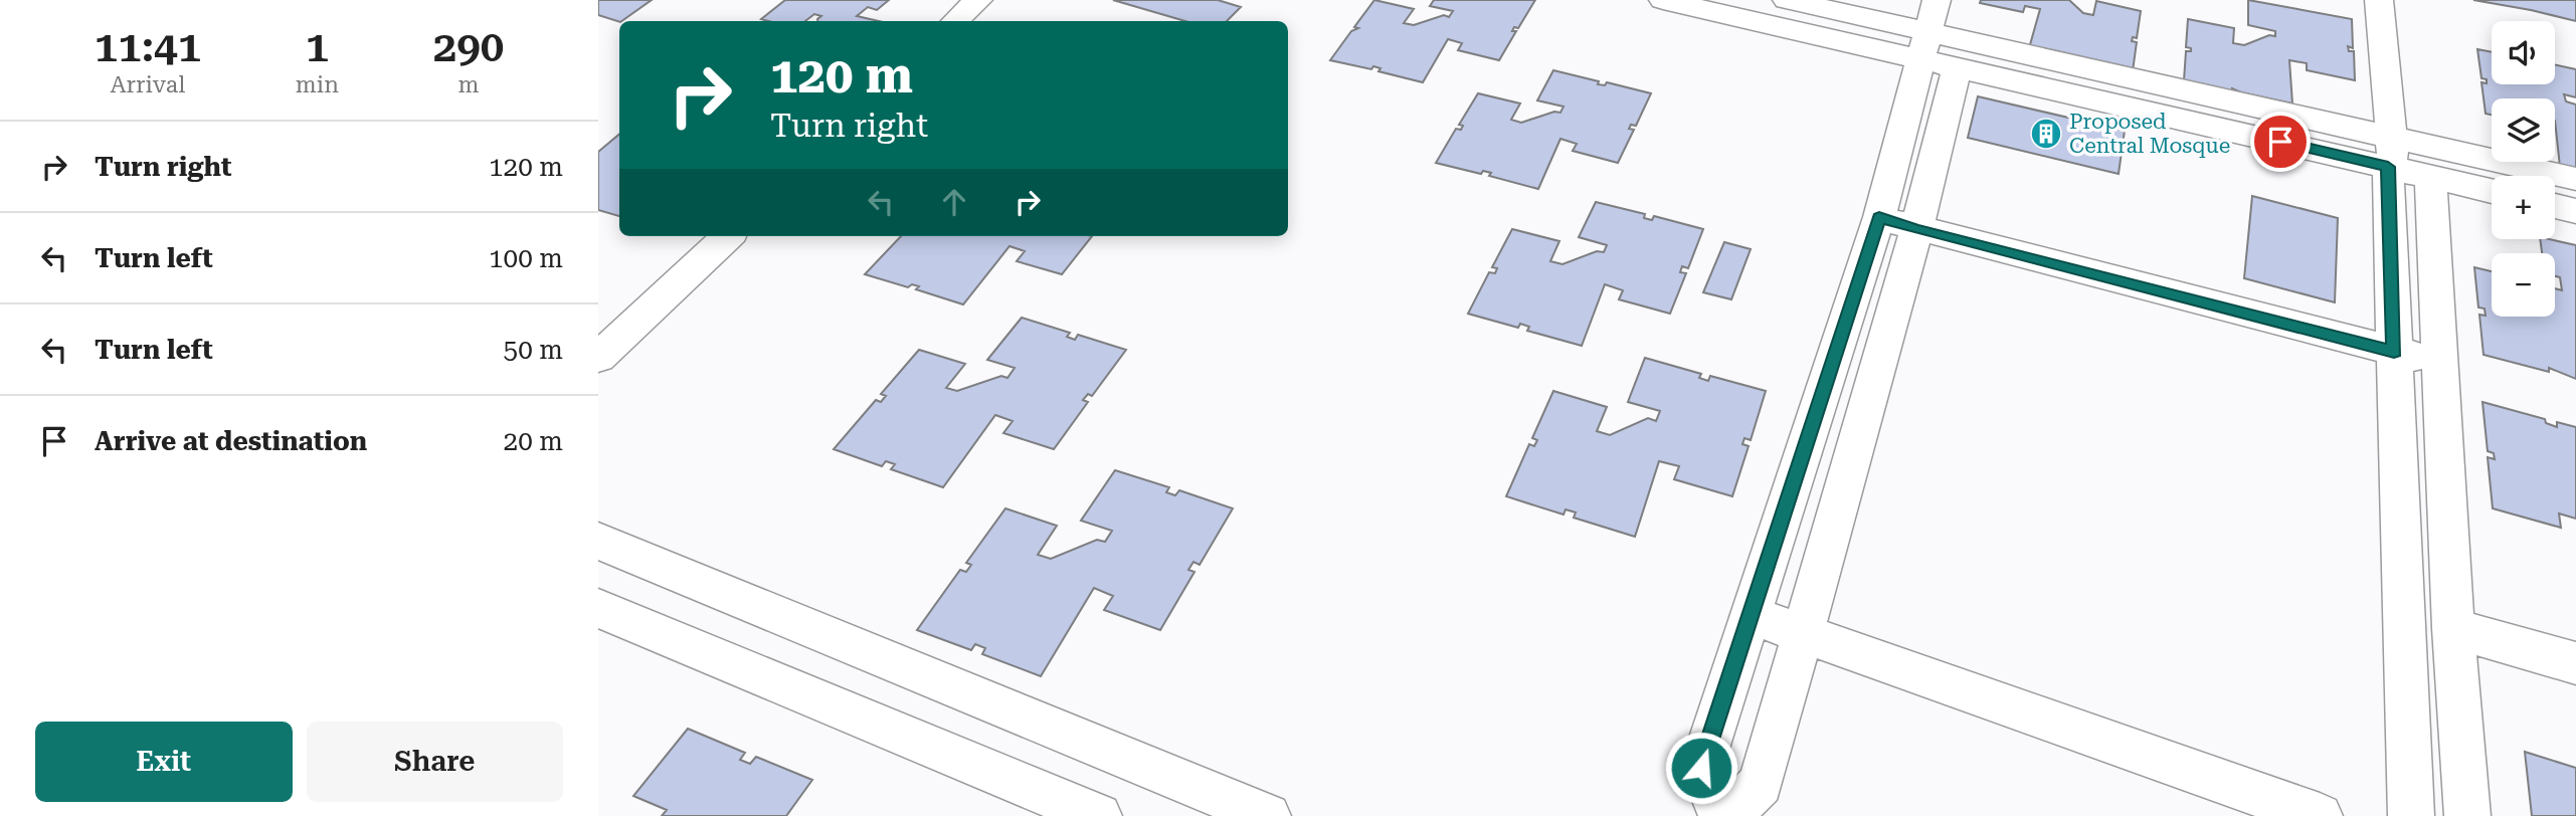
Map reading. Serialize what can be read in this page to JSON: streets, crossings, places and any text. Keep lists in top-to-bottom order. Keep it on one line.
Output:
{"places":{"building":["Proposed Central Mosque"]},"page":{"eta":["11:41","Arrival","1","min","290","m"],"map_buttons":["+","−"],"turn":["120 m","Turn right"],"list":[{"name":"Turn right","value":"120 m"},{"name":"Turn left","value":"100 m"},{"name":"Turn left","value":"50 m"},{"name":"Arrive at destination","value":"20 m"}],"buttons":["Exit","Share"]}}
